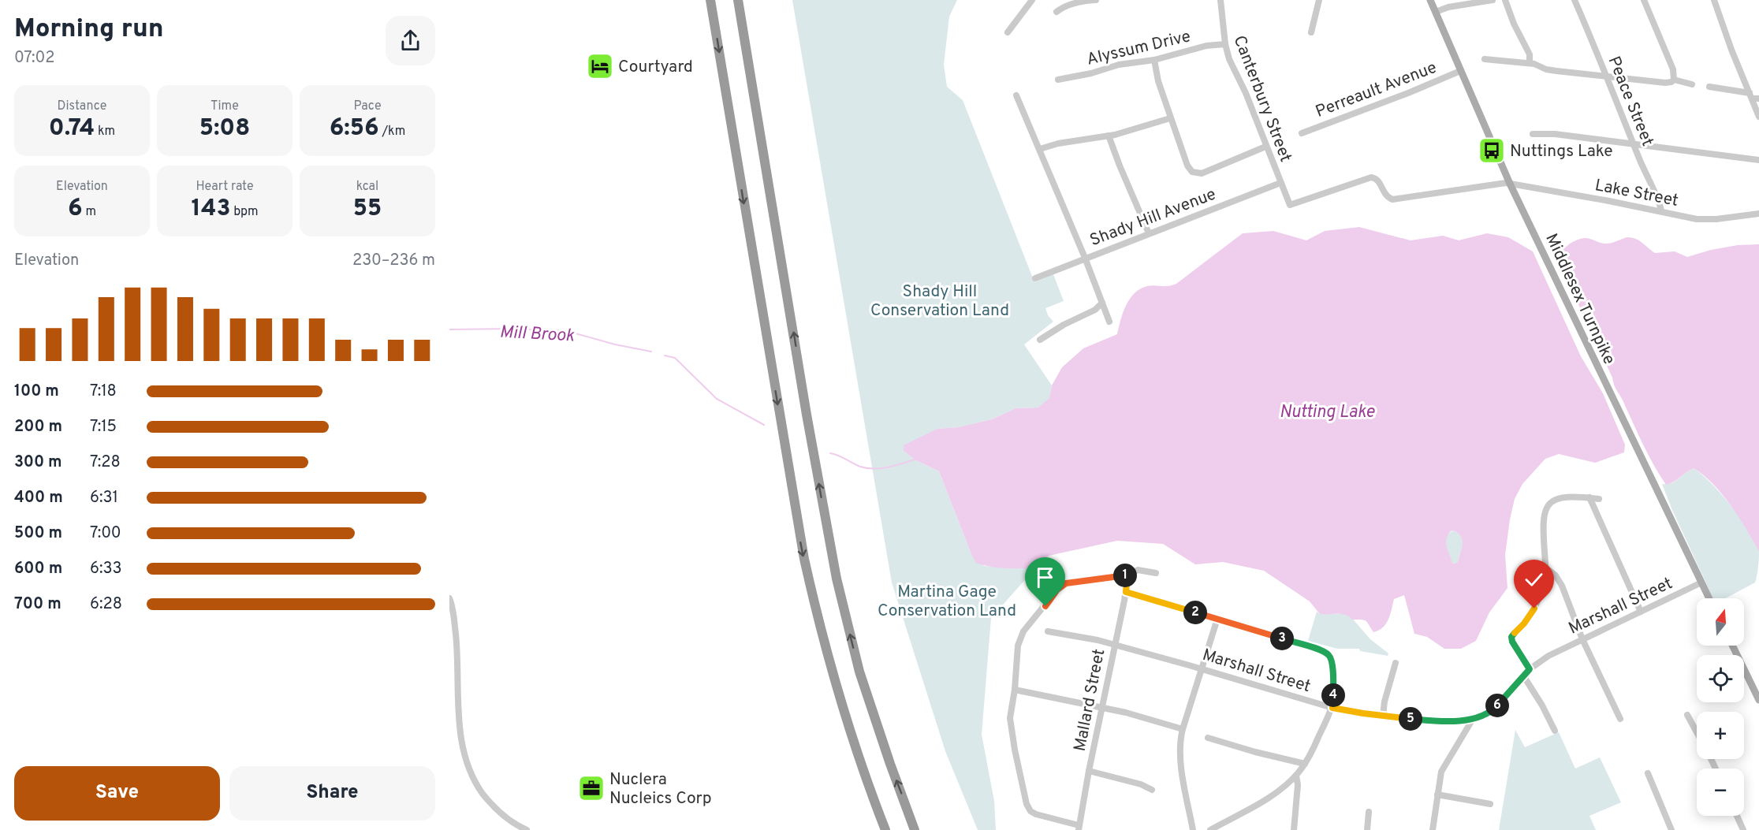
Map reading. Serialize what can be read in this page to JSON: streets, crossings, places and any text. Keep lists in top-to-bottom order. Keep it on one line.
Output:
{"streets":{"main road":["Middlesex Turnpike"],"street":["Alyssum Drive","Perreault Avenue","Canterbury Street","Peace Street","Lake Street","Shady Hill Avenue","Marshall Street","Mallard Street"]},"crossings":[["Alyssum Drive","Canterbury Street"],["Perreault Avenue","Middlesex Turnpike"],["Canterbury Street","Lake Street"],["Canterbury Street","Shady Hill Avenue"],["Peace Street","Lake Street"],["Lake Street","Middlesex Turnpike"],["Middlesex Turnpike","Marshall Street"],["Marshall Street","Mallard Street"]],"water":["Mill Brook","Nutting Lake"],"parks":["Shady Hill Conservation Land","Martina Gage Conservation Land"],"places":{"hotel":["Courtyard"],"bus stop":["Nuttings Lake"],"office":["Nuclera Nucleics Corp"]},"north":"top","page":{"heading":["Morning run","07:02"],"stats":[["Distance","0.74 km"],["Time","5:08"],["Pace","6:56 /km"],["Elevation","6 m"],["Heart rate","143 bpm"],["kcal","55"]],"chart":["Elevation","230–236 m"],"list":[{"name":"100 m","note":"7:18"},{"name":"200 m","note":"7:15"},{"name":"300 m","note":"7:28"},{"name":"400 m","note":"6:31"},{"name":"500 m","note":"7:00"},{"name":"600 m","note":"6:33"},{"name":"700 m","note":"6:28"}],"pins":["1","2","3","4","6","5"],"map_buttons":["+","−"],"buttons":["Save","Share"]}}
